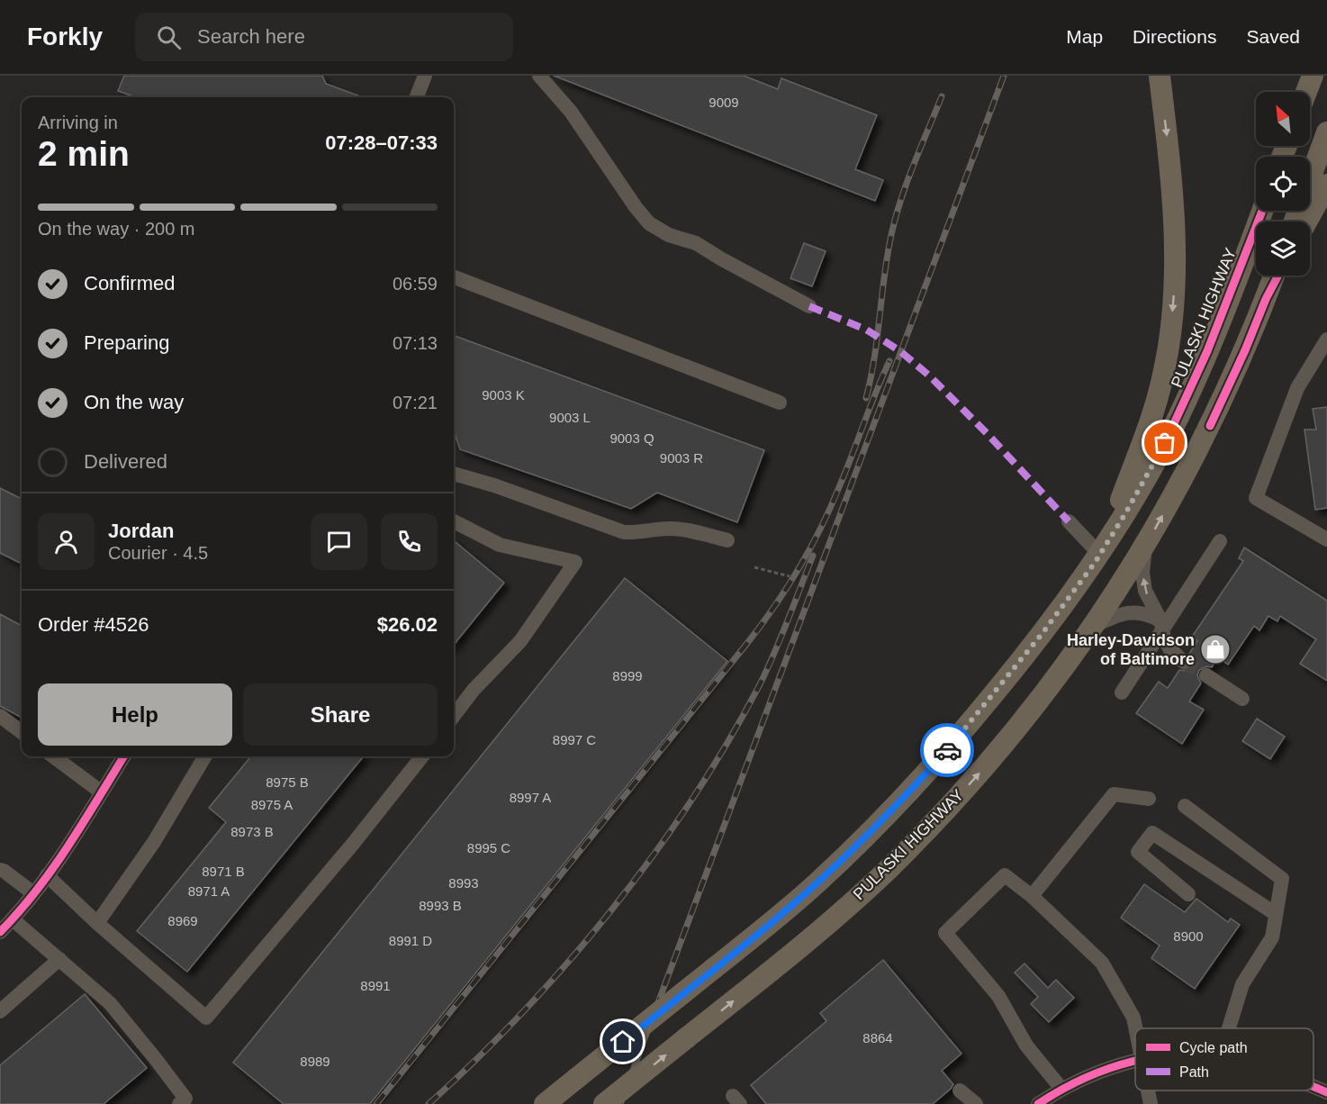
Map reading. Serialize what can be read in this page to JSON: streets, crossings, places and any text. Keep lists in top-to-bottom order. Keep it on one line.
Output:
{"streets":{"highway":["PULASKI HIGHWAY"]},"places":{"shop":["Harley-Davidson of Baltimore"]},"house_numbers":["9009","9003 K","9003 L","9003 Q","9003 R","8999","8997 C","8975 B","8997 A","8975 A","8973 B","8995 C","8971 B","8993","8971 A","8993 B","8969","8900","8991 D","8991","8864","8989"],"legend":["Cycle path","Path"],"north":"top left","page":{"header":"Forkly","search":"Search here","nav":["Map","Directions","Saved"],"heading":["2 min","Arriving in","07:28–07:33"],"panel":["Jordan","Courier · 4.5","Order #4526","$26.02"],"bar":"On the way · 200 m","list":[["Confirmed","06:59"],["Preparing","07:13"],["On the way","07:21"],"Delivered"],"buttons":["Help","Share"]}}
